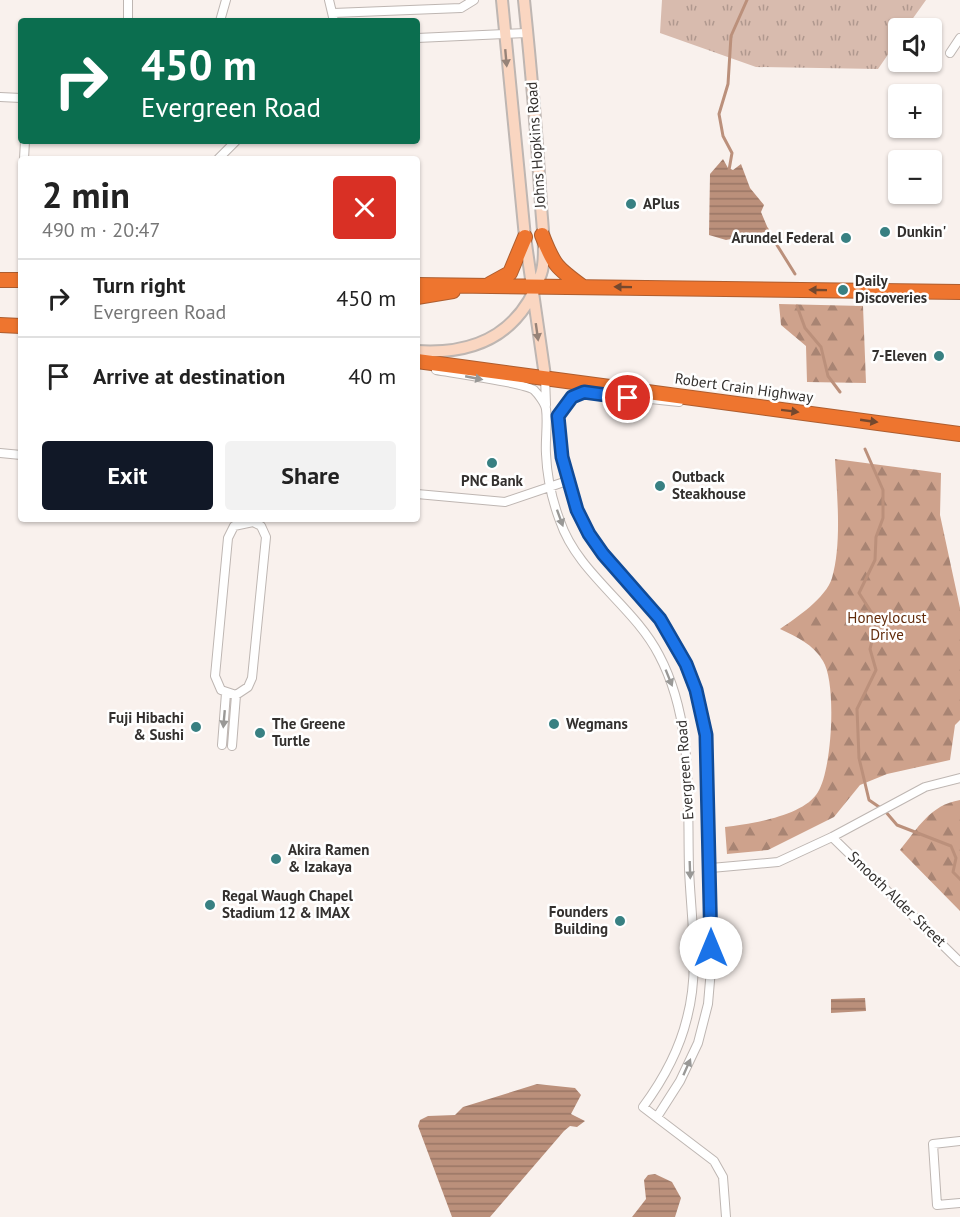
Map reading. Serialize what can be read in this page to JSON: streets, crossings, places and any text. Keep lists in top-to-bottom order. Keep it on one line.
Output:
{"streets":{"highway":["Robert Crain Highway"],"street":["Johns Hopkins Road","Evergreen Road","Smooth Alder Street"]},"crossings":[["Johns Hopkins Road","Robert Crain Highway"],["Johns Hopkins Road","Evergreen Road"],["Robert Crain Highway","Evergreen Road"]],"one_way":["Robert Crain Highway"],"parks":["Honeylocust Drive"],"places":["APlus","Dunkin'","Arundel Federal","Daily Discoveries","7-Eleven","PNC Bank","Outback Steakhouse","Wegmans","Fuji Hibachi & Sushi","The Greene Turtle","Akira Ramen & Izakaya","Regal Waugh Chapel Stadium 12 & IMAX","Founders Building"],"page":{"map_buttons":["+","−"],"turn":["450 m","Evergreen Road"],"heading":["2 min","490 m · 20:47"],"list":[{"name":"Turn right","note":"Evergreen Road","value":"450 m"},{"name":"Arrive at destination","value":"40 m"}],"buttons":["Exit","Share"]}}
